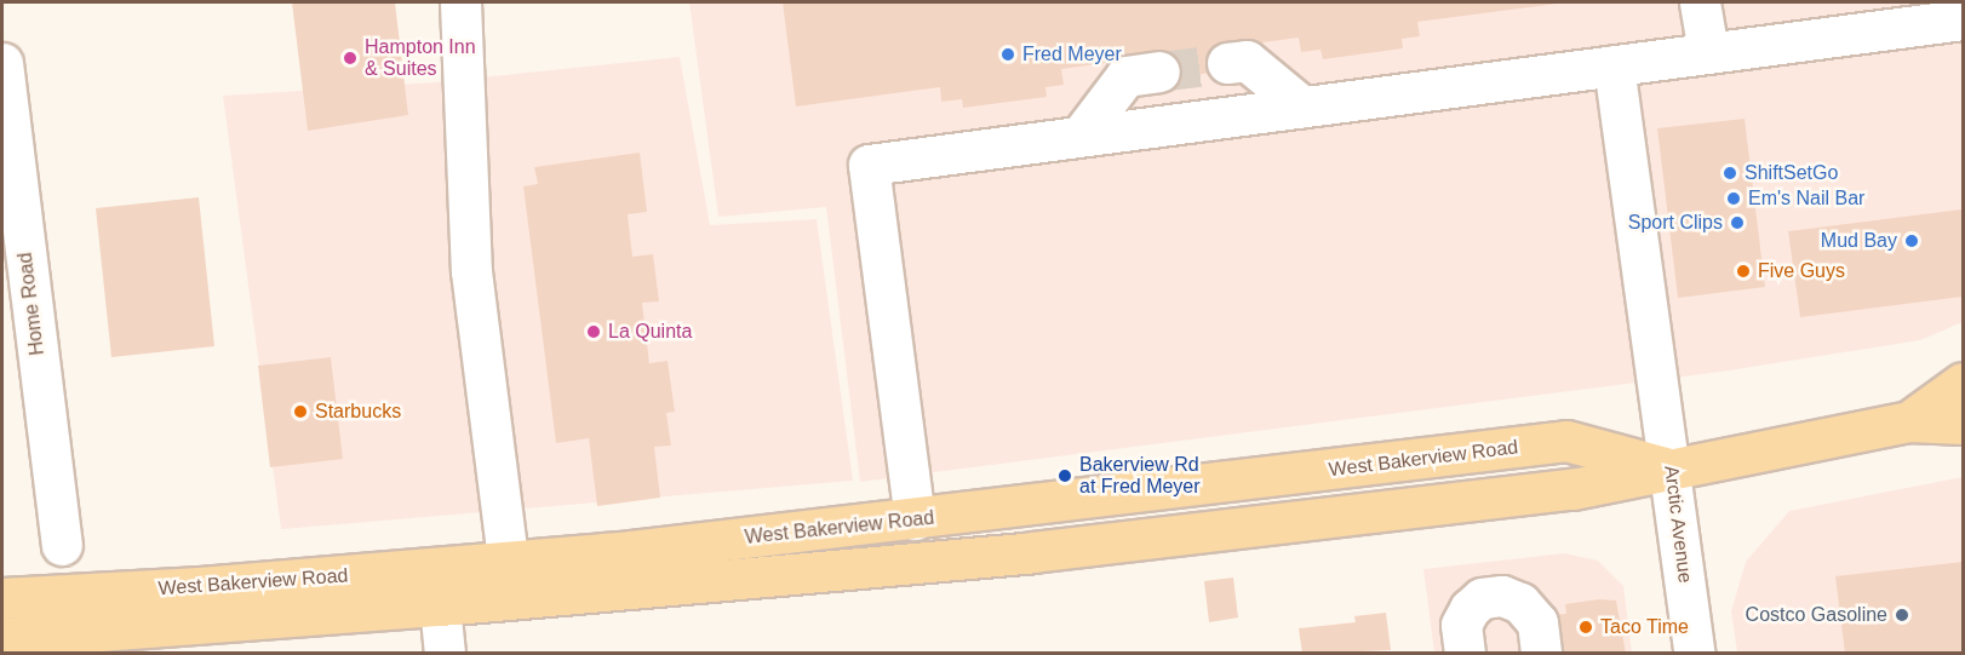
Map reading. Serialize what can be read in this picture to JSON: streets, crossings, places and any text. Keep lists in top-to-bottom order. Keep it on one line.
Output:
{"streets":{"main road":["West Bakerview Road"],"street":["Home Road","Arctic Avenue"]},"crossings":[["West Bakerview Road","Arctic Avenue"]],"places":["Fred Meyer","Hampton Inn & Suites","ShiftSetGo","Em's Nail Bar","Sport Clips","Mud Bay","Five Guys","La Quinta","Starbucks","Bakerview Rd at Fred Meyer","Costco Gasoline","Taco Time"]}
